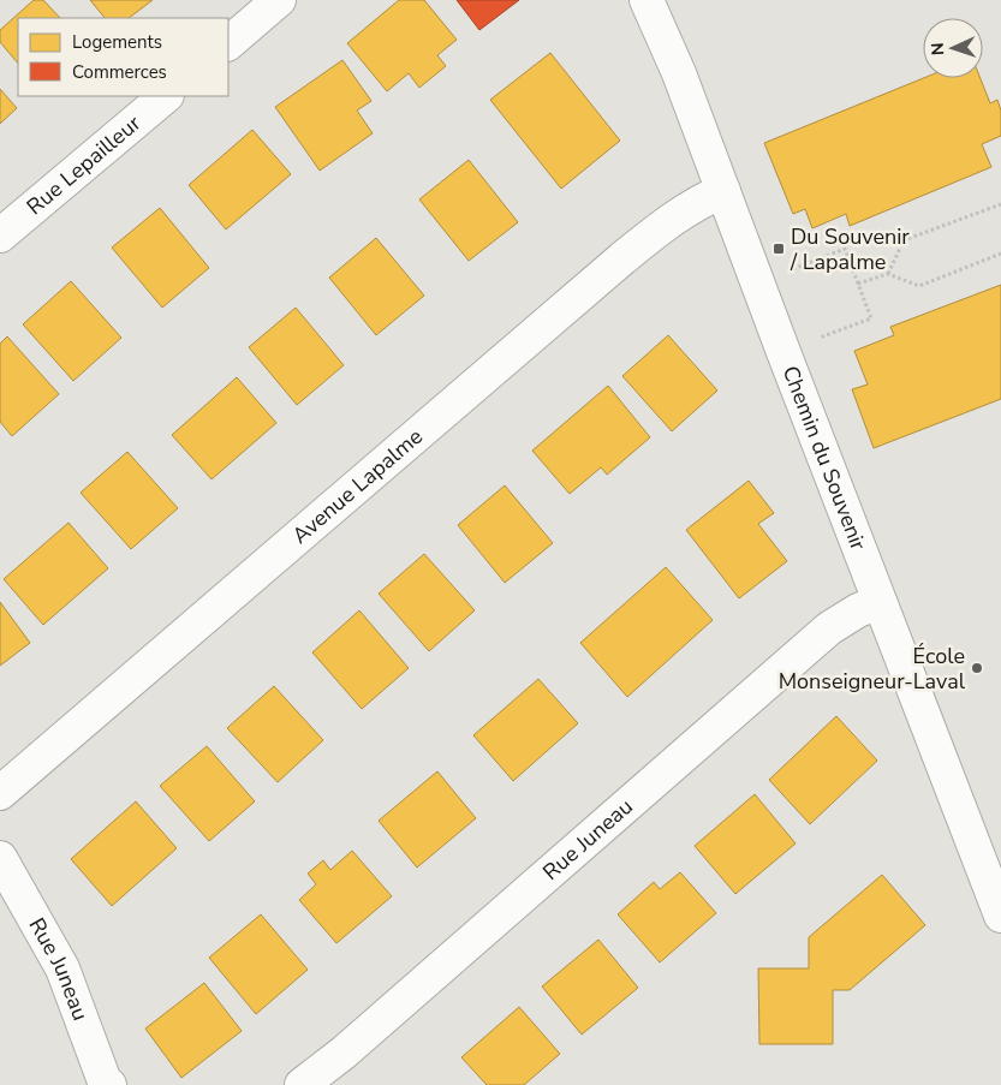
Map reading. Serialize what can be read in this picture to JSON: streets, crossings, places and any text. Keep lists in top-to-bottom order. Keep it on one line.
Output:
{"streets":{"street":["Rue Lepailleur","Chemin du Souvenir","Avenue Lapalme","Rue Juneau"]},"crossings":[["Chemin du Souvenir","Avenue Lapalme"],["Chemin du Souvenir","Rue Juneau"]],"places":{"transit":["Du Souvenir / Lapalme"],"other":["École Monseigneur-Laval"]},"legend":["Logements","Commerces"],"north":"left"}
